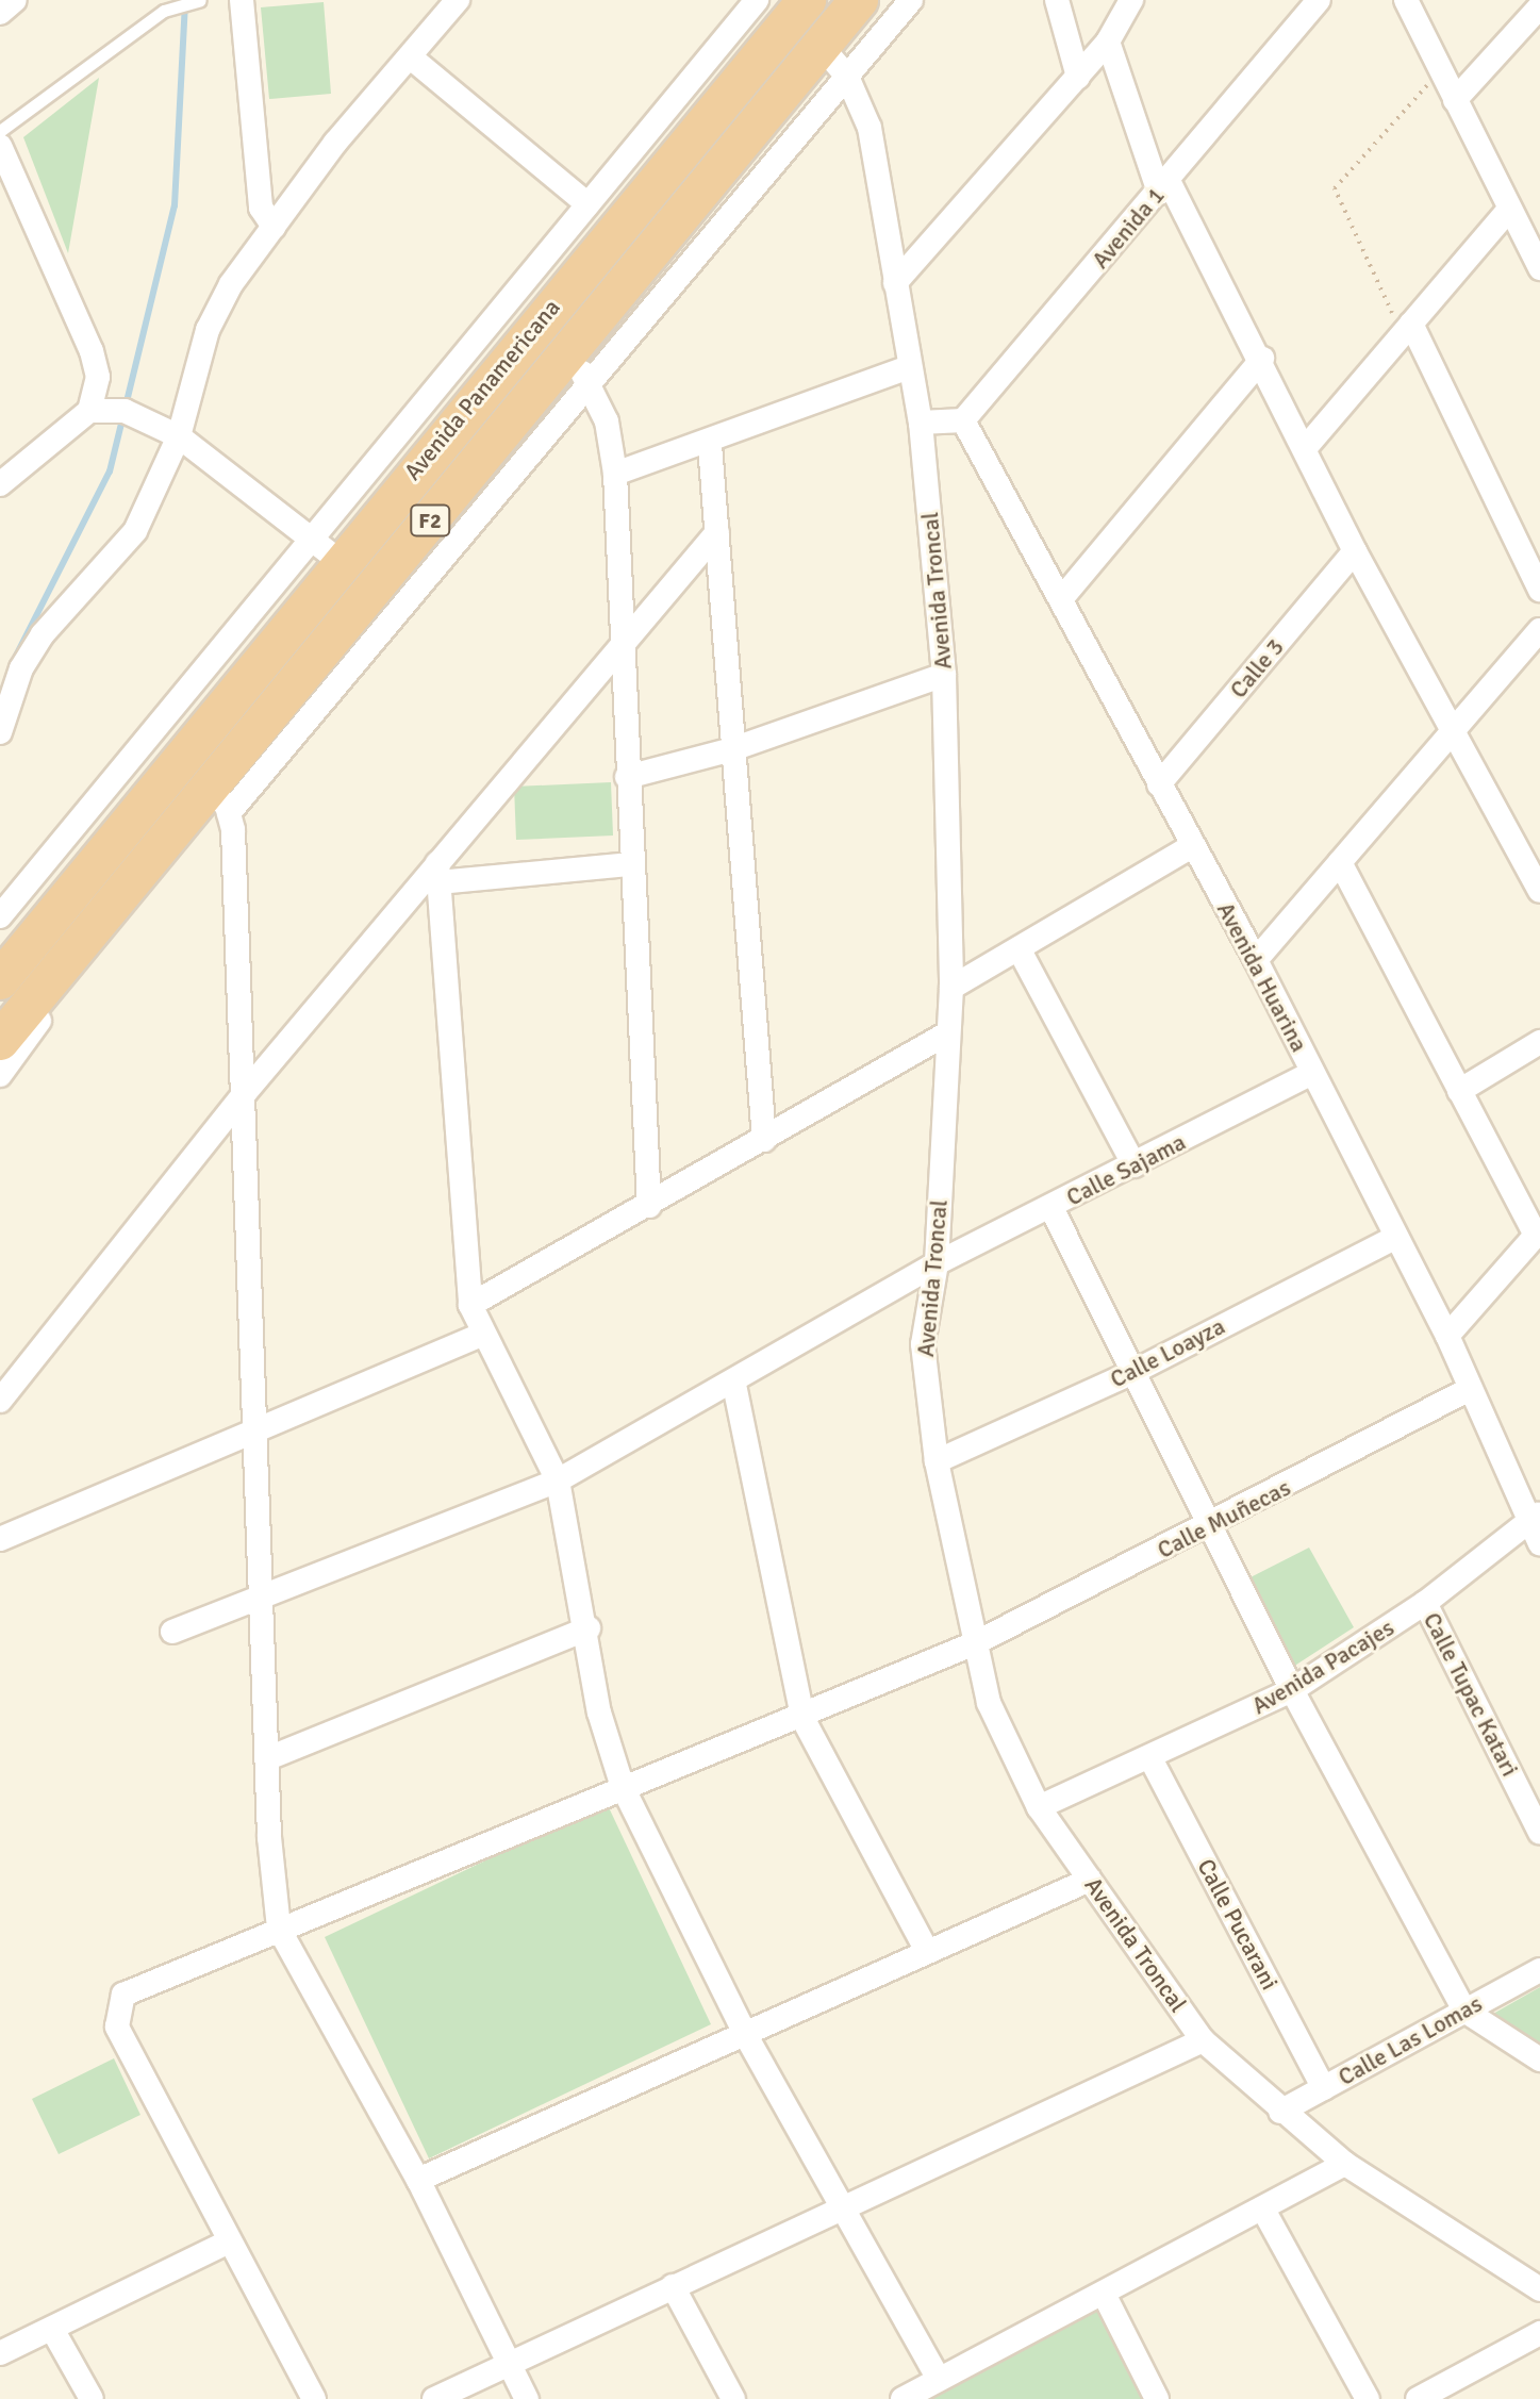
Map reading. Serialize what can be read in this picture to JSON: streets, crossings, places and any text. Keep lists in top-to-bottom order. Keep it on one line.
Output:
{"streets":{"highway":["Avenida Panamericana","F2"],"street":["Avenida 1","Avenida Troncal","Calle 3","Avenida Huarina","Calle Sajama","Calle Loayza","Calle Muñecas","Avenida Pacajes","Calle Tupac Katari","Calle Pucarani","Calle Las Lomas"]},"crossings":[["Avenida 1","Avenida Huarina"],["Avenida Panamericana","Avenida Troncal"],["Avenida Troncal","Calle Sajama"],["Avenida Troncal","Calle Loayza"],["Avenida Troncal","Calle Muñecas"],["Avenida Troncal","Avenida Pacajes"],["Avenida Troncal","Calle Las Lomas"],["Calle 3","Avenida Huarina"],["Avenida Huarina","Calle Sajama"],["Avenida Huarina","Calle Loayza"],["Avenida Huarina","Calle Muñecas"],["Avenida Huarina","Avenida Pacajes"],["Avenida Pacajes","Calle Tupac Katari"],["Avenida Pacajes","Calle Pucarani"],["Calle Pucarani","Calle Las Lomas"]]}
